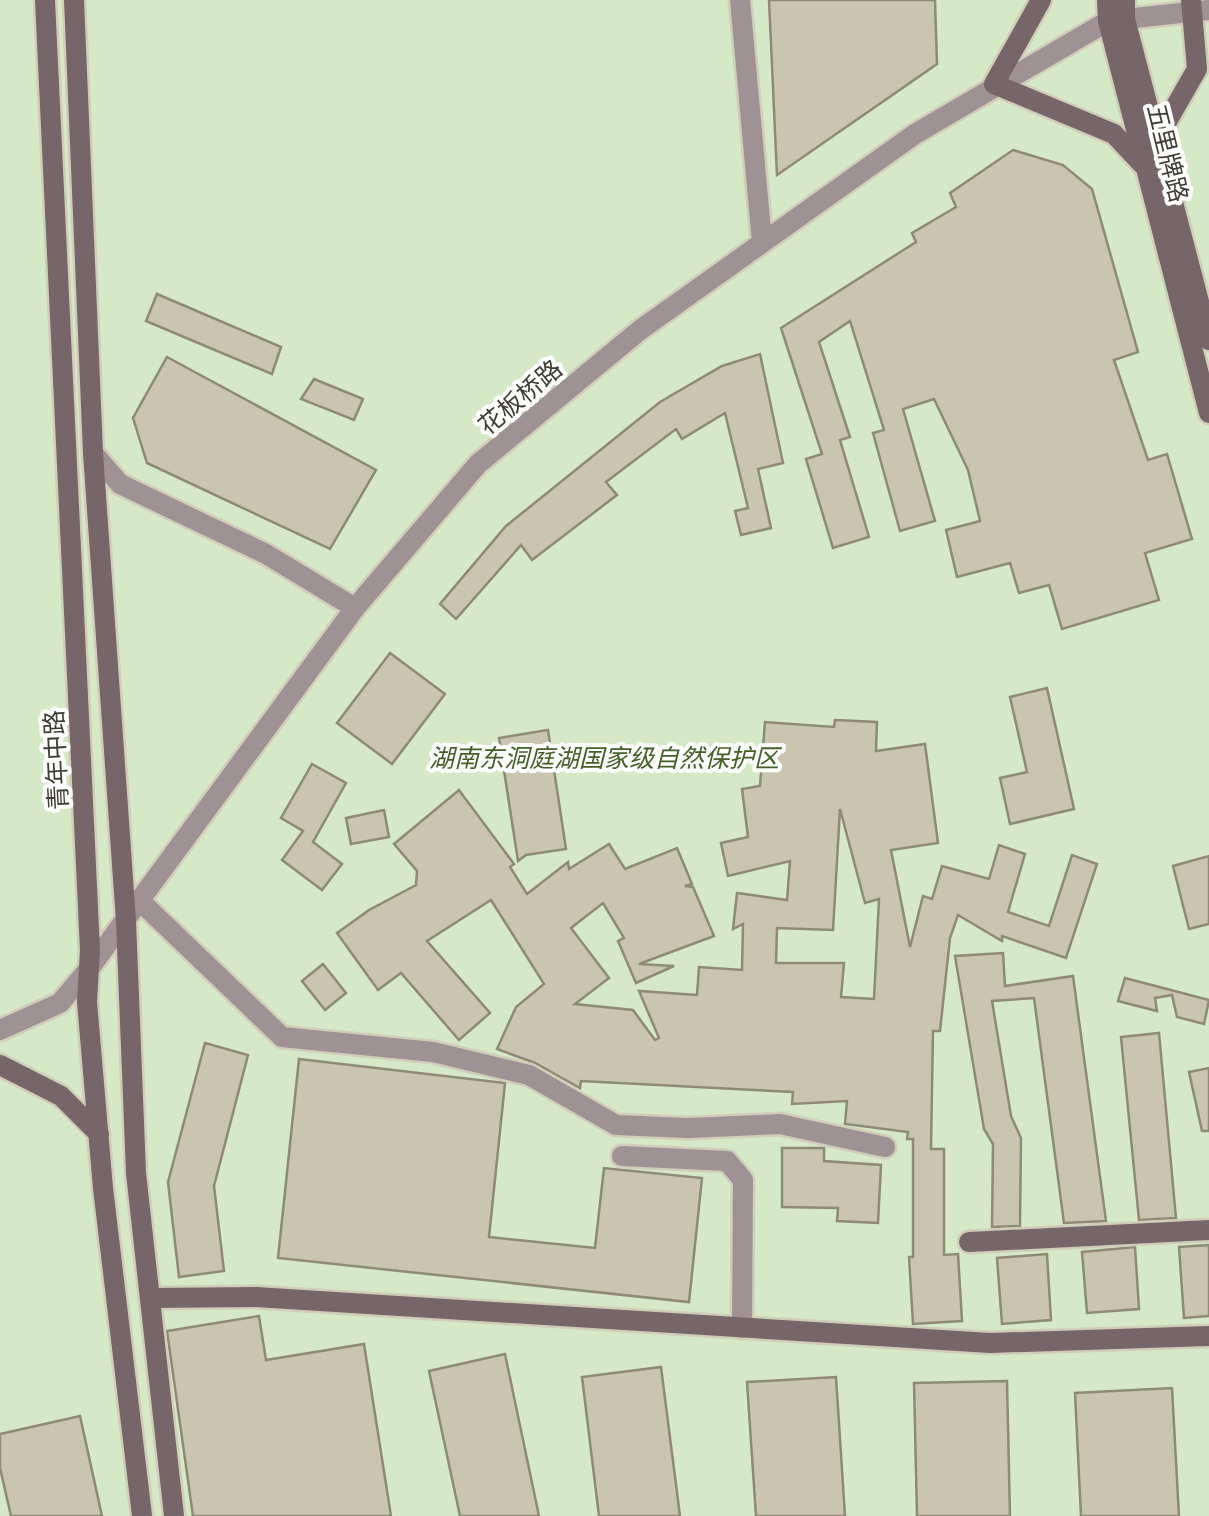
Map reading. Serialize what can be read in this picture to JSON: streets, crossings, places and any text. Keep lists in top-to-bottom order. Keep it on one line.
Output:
{"streets":{"main road":["五里牌路","青年中路"],"street":["花板桥路"]},"crossings":[["五里牌路","花板桥路"],["花板桥路","青年中路"]],"parks":["湖南东洞庭湖国家级自然保护区"]}
